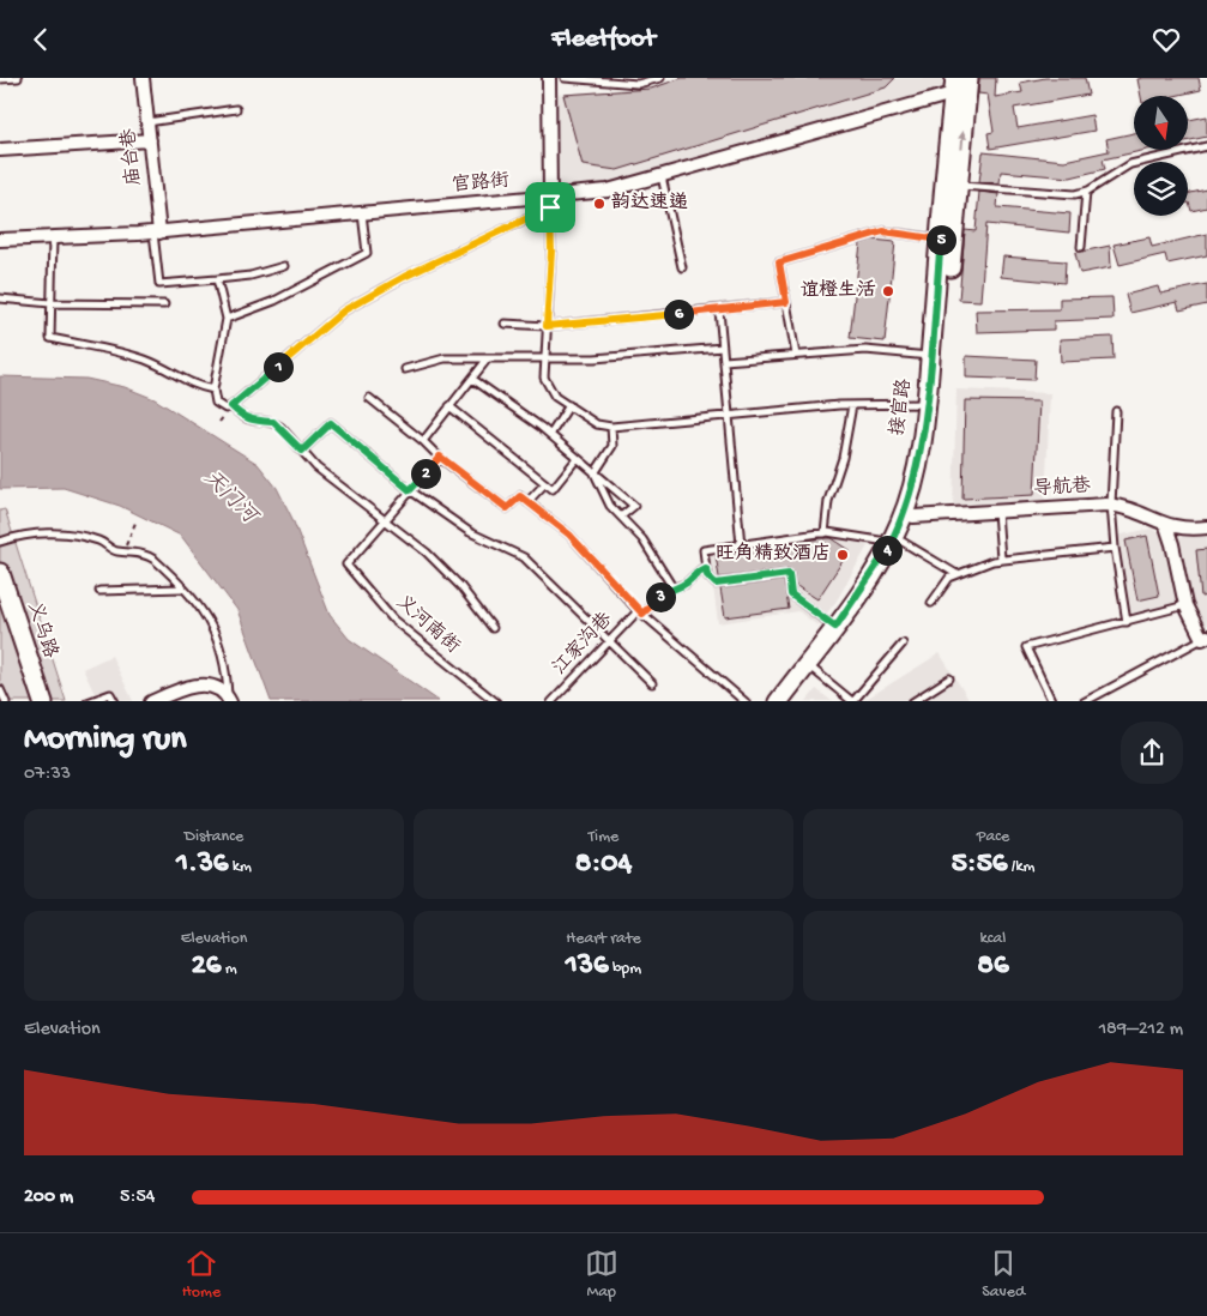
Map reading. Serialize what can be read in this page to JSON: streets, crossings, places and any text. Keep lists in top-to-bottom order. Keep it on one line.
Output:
{"streets":{"main road":["接官路","义乌路"],"street":["庙台巷","官路街","导航巷"],"lane":["义河南街","江家沟巷"]},"crossings":[["庙台巷","官路街"],["官路街","接官路"],["接官路","导航巷"]],"water":["天门河"],"places":["韵达速递","谊橙生活","旺角精致酒店"],"north":"bottom","page":{"header":"Fleetfoot","pins":["5","6","1","2","4","3"],"heading":["Morning run","07:33"],"stats":[["Distance","1.36 km"],["Time","8:04"],["Pace","5:56 /km"],["Elevation","26 m"],["Heart rate","136 bpm"],["kcal","86"]],"chart":["Elevation","189–212 m"],"list":[{"name":"200 m","note":"5:54"}],"tabs":["Home","Map","Saved"]}}
